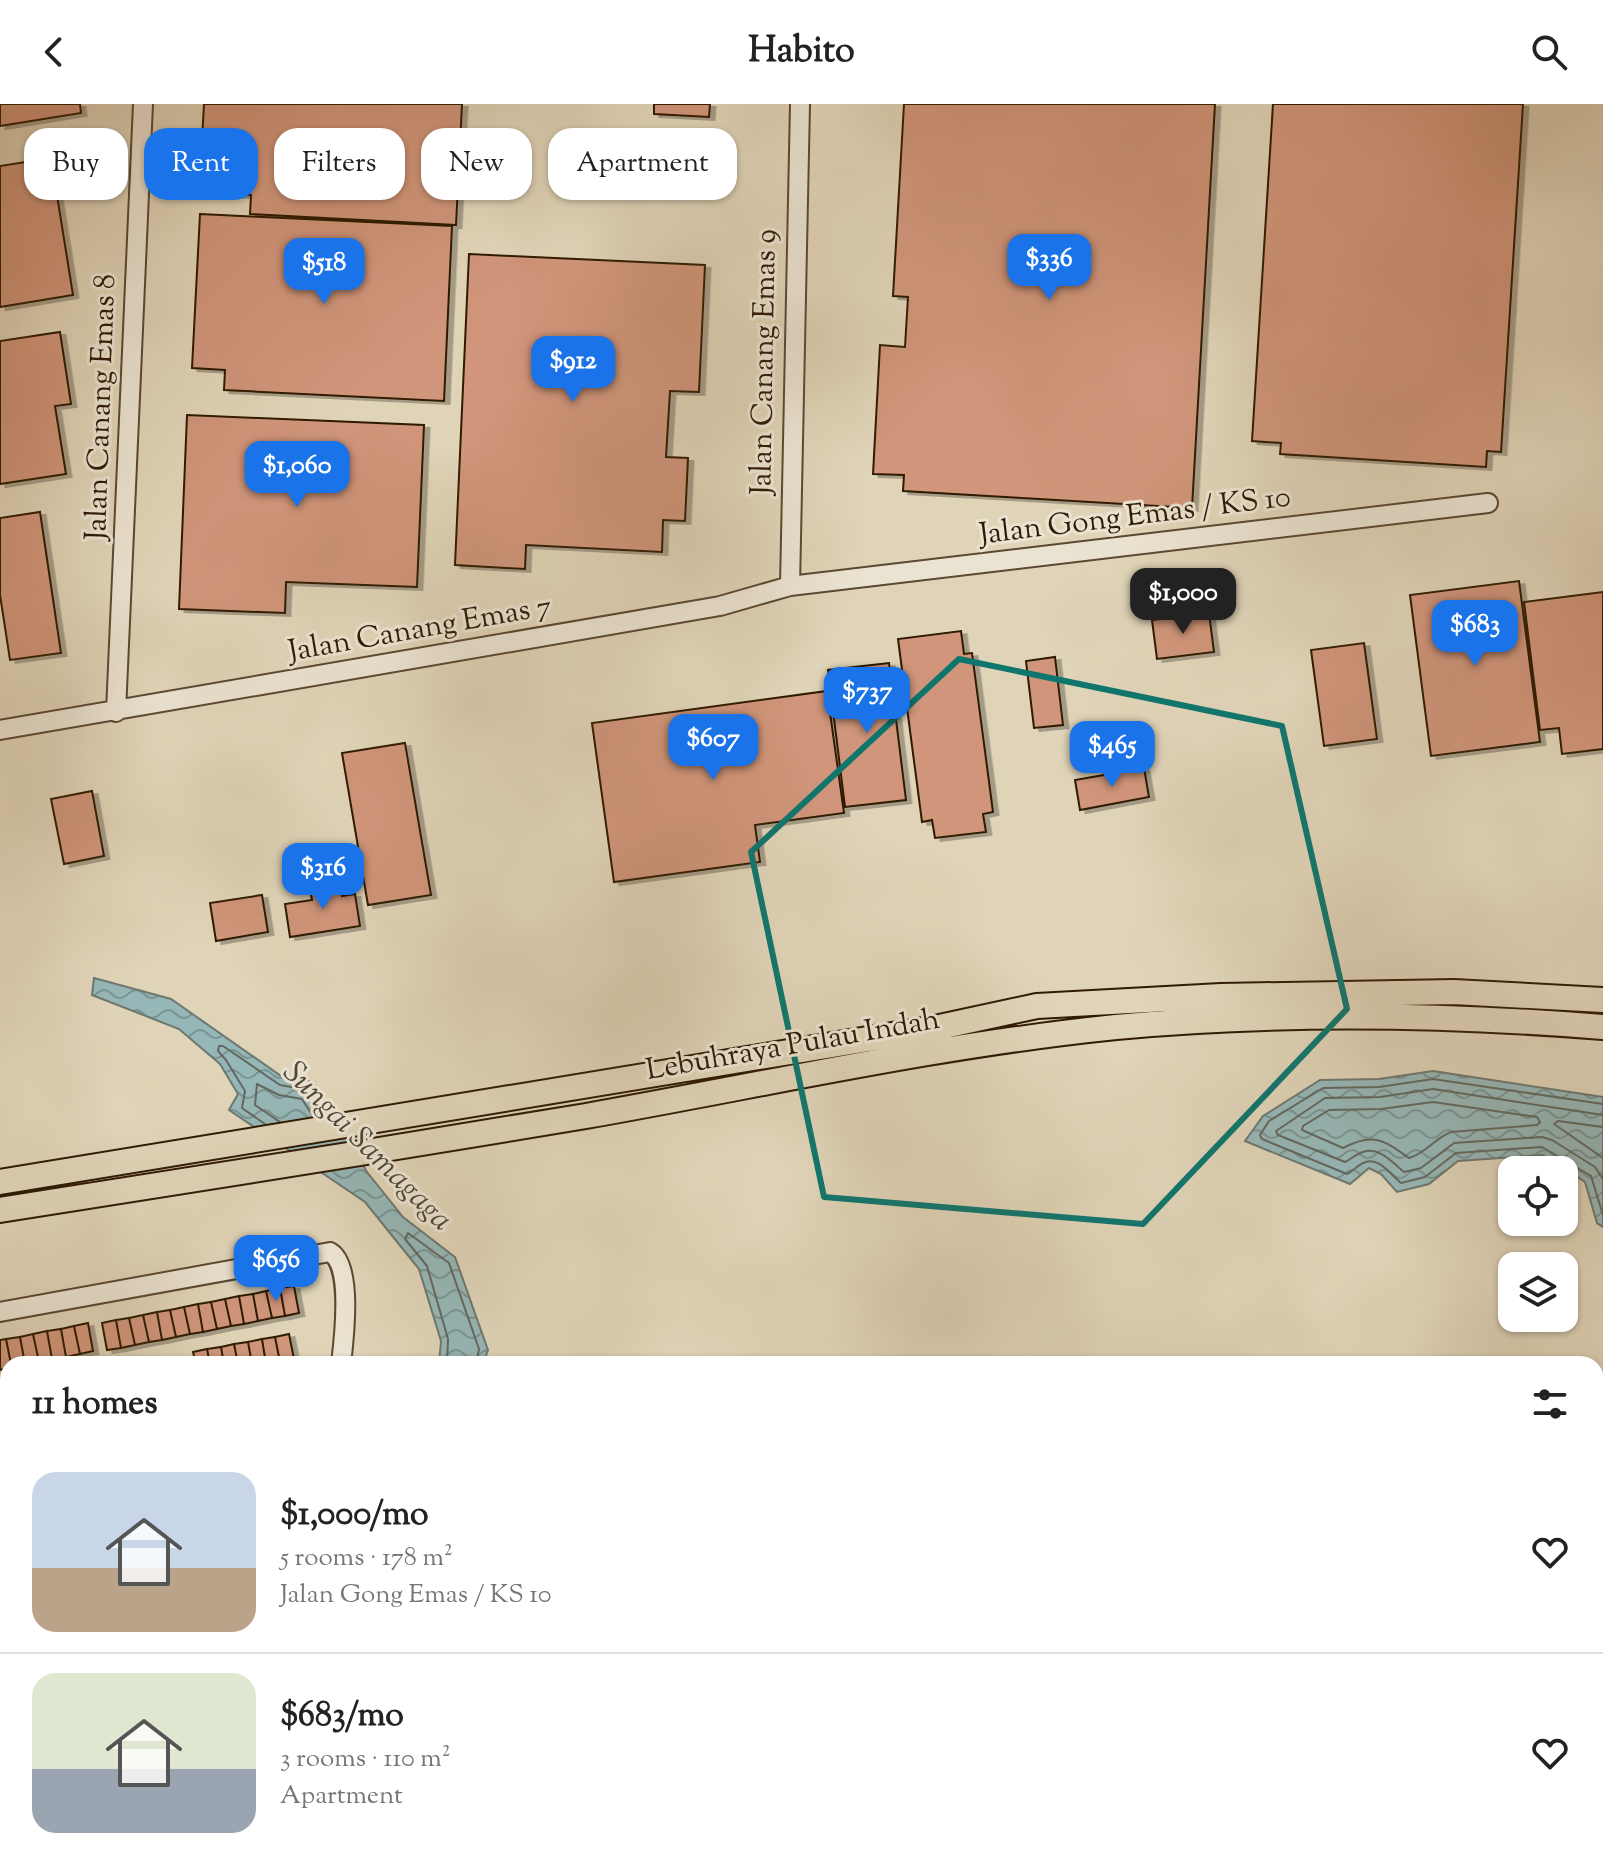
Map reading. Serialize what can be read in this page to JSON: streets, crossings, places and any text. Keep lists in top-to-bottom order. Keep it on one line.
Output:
{"streets":{"main road":["Lebuhraya Pulau Indah"],"street":["Jalan Canang Emas 9","Jalan Canang Emas 8","Jalan Gong Emas / KS 10","Jalan Canang Emas 7"]},"crossings":[["Jalan Canang Emas 9","Jalan Gong Emas / KS 10"],["Jalan Canang Emas 9","Jalan Canang Emas 7"],["Jalan Canang Emas 8","Jalan Canang Emas 7"],["Jalan Gong Emas / KS 10","Jalan Canang Emas 7"]],"water":["Sungai Samagaga"],"page":{"header":"Habito","chip":["Buy","Rent","Filters","New","Apartment"],"price":["$336","$518","$912","$1,060","$1,000","$683","$737","$607","$465","$316","$656"],"heading":"11 homes","list":[{"name":"$1,000/mo","note":"5 rooms · 178 m² · Jalan Gong Emas / KS 10"},{"name":"$683/mo","note":"3 rooms · 110 m² · Apartment"}]}}
